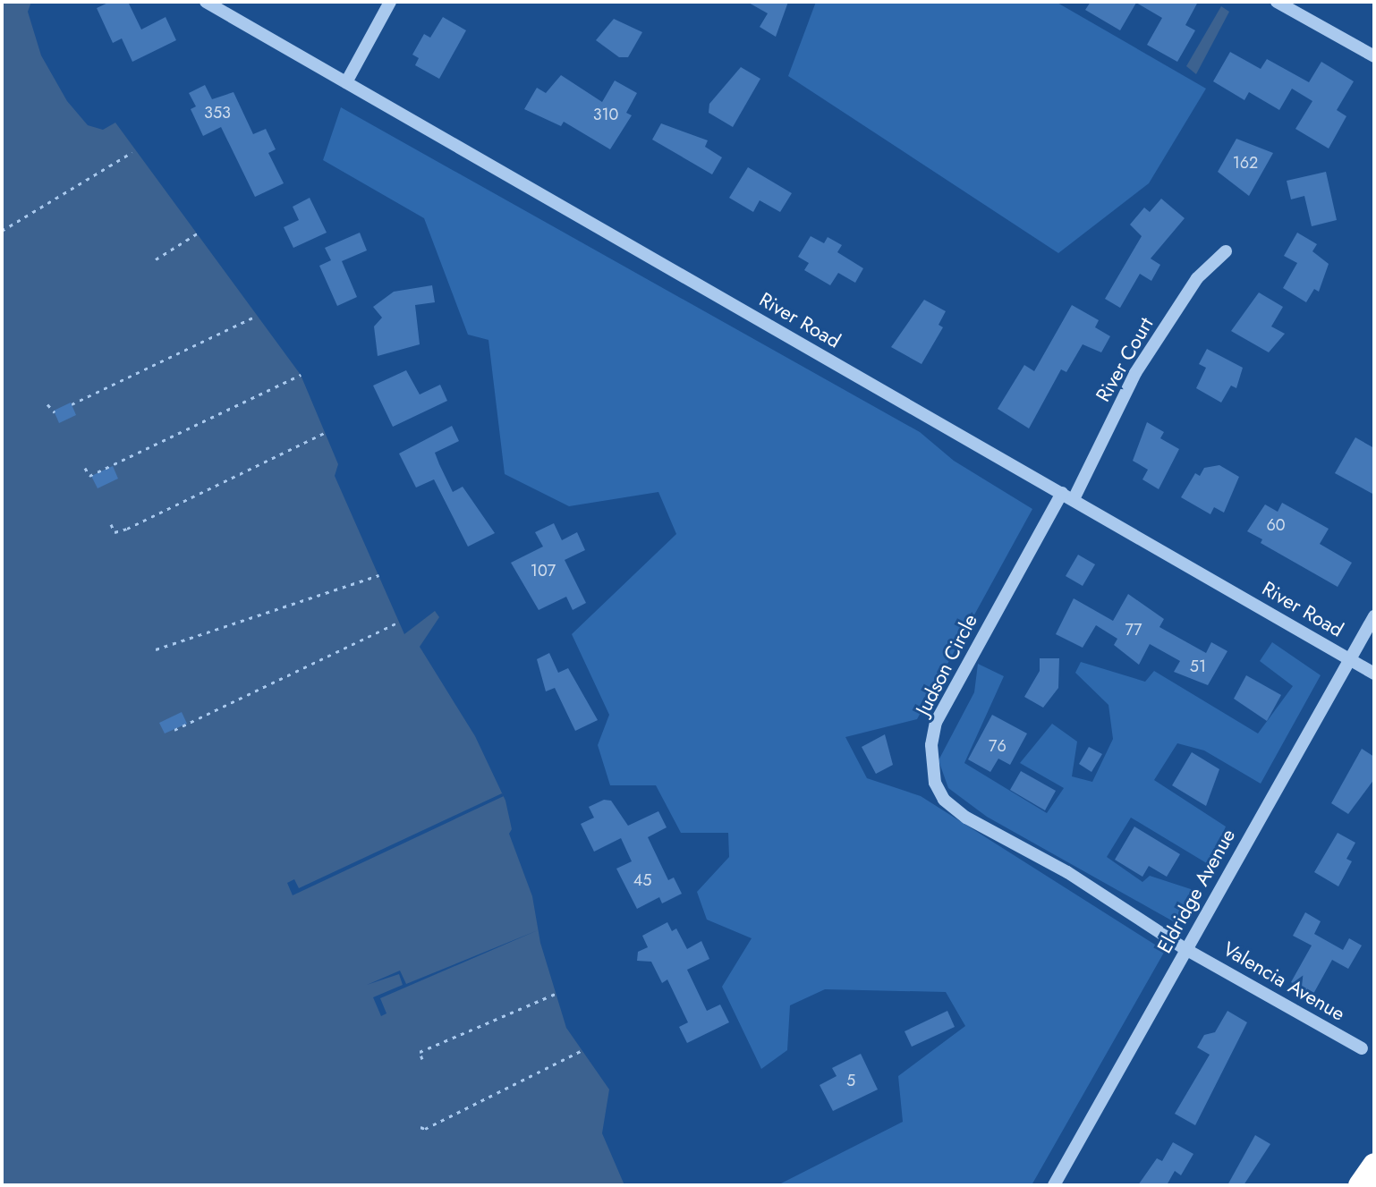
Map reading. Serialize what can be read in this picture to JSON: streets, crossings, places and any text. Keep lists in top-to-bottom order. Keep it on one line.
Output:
{"streets":{"street":["River Road","River Court","Judson Circle","Eldridge Avenue","Valencia Avenue"]},"crossings":[["River Road","River Court"],["River Road","Judson Circle"],["River Road","Eldridge Avenue"],["River Court","Judson Circle"],["Judson Circle","Eldridge Avenue"],["Judson Circle","Valencia Avenue"],["Eldridge Avenue","Valencia Avenue"]],"house_numbers":["353","310","162","60","107","77","51","76","45","5"]}
